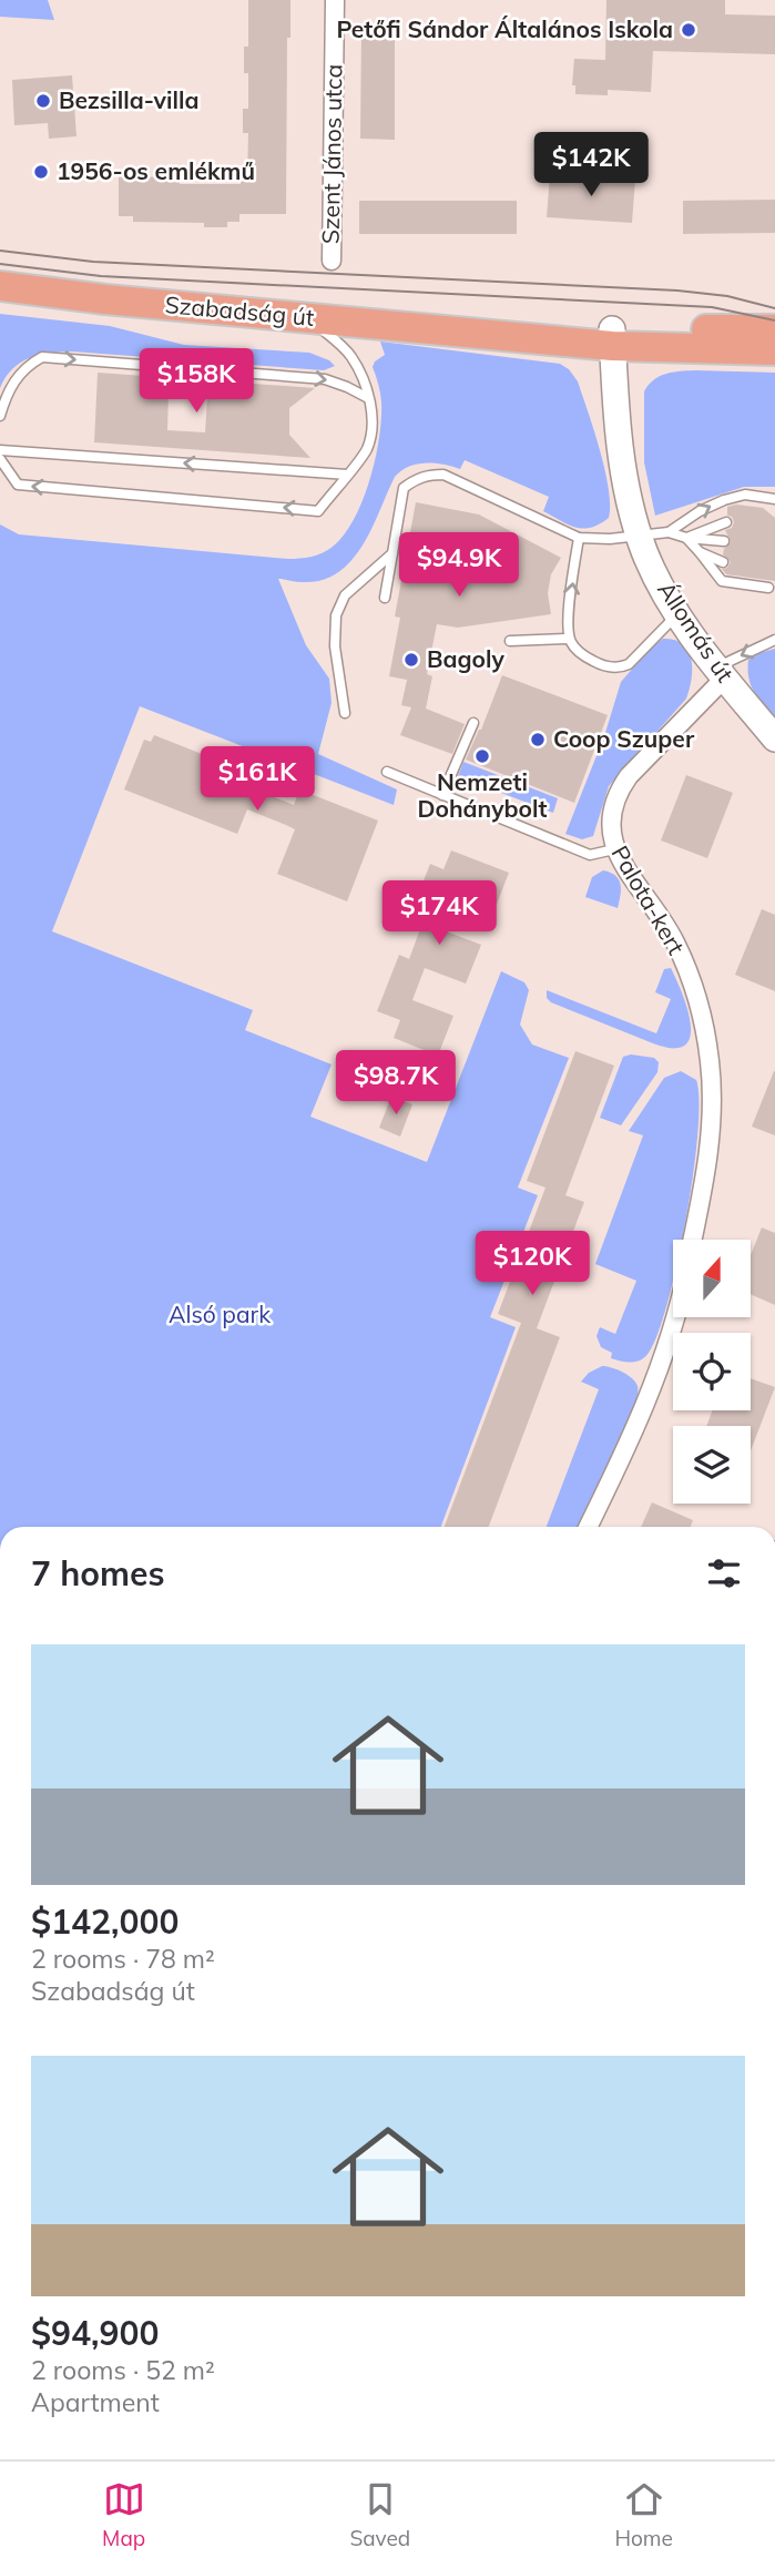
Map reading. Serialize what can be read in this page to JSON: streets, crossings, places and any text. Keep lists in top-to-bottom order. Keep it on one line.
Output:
{"streets":{"main road":["Szabadság út","Állomás út"],"street":["Szent János utca","Palota-kert"]},"crossings":[["Szabadság út","Állomás út"],["Állomás út","Palota-kert"]],"parks":["Alsó park"],"places":["Petőfi Sándor Általános Iskola","Bezsilla-villa","1956-os emlékmű","Bagoly","Coop Szuper","Nemzeti Dohánybolt"],"north":"top","page":{"price":["$142K","$158K","$94.9K","$161K","$174K","$98.7K","$120K"],"heading":"7 homes","list":[{"name":"$142,000","note":"2 rooms · 78 m² · Szabadság út"},{"name":"$94,900","note":"2 rooms · 52 m² · Apartment"}],"tabs":["Map","Saved","Home"]}}
